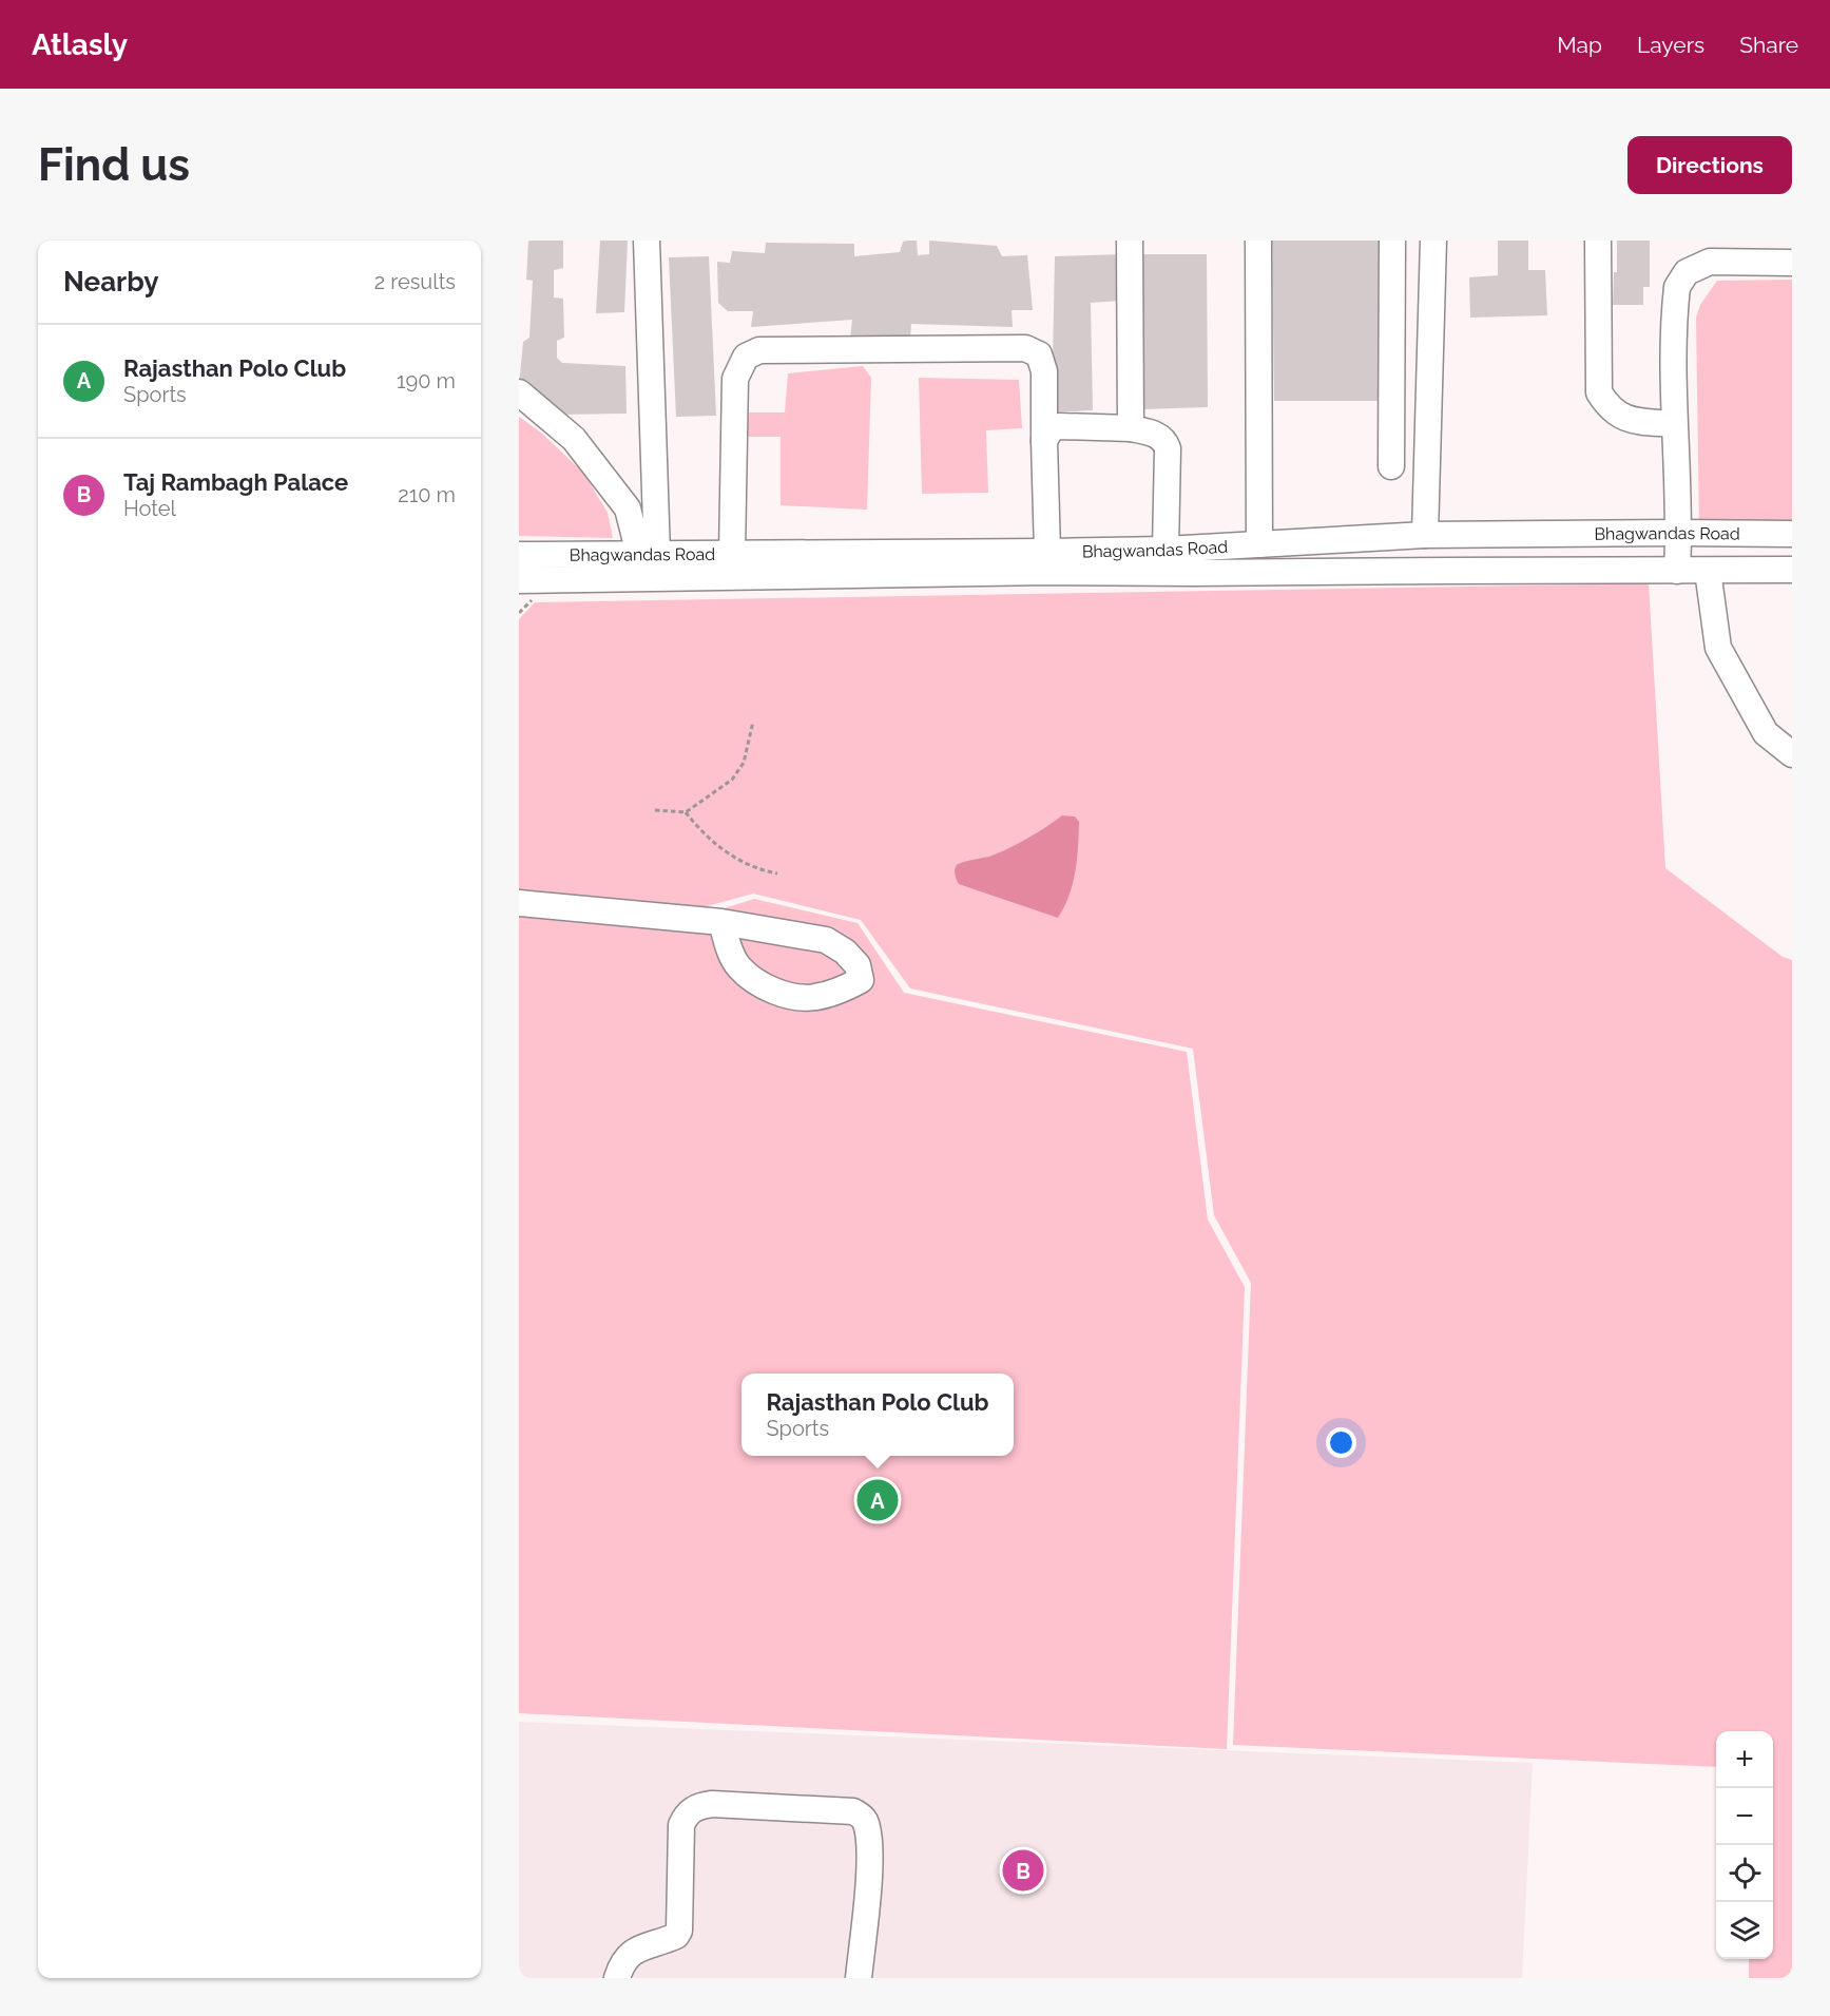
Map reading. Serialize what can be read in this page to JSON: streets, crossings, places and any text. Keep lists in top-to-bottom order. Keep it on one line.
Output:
{"streets":{"street":["Bhagwandas Road"]},"page":{"header":"Atlasly","nav":["Map","Layers","Share"],"buttons":"Directions","title":"Find us","heading":["Nearby","2 results"],"list":[{"mark":"A","name":"Rajasthan Polo Club","note":"Sports","value":"190 m"},{"mark":"B","name":"Taj Rambagh Palace","note":"Hotel","value":"210 m"}],"popup":["Rajasthan Polo Club","Sports"],"pins":["A","B"],"map_buttons":["+","−"]}}
